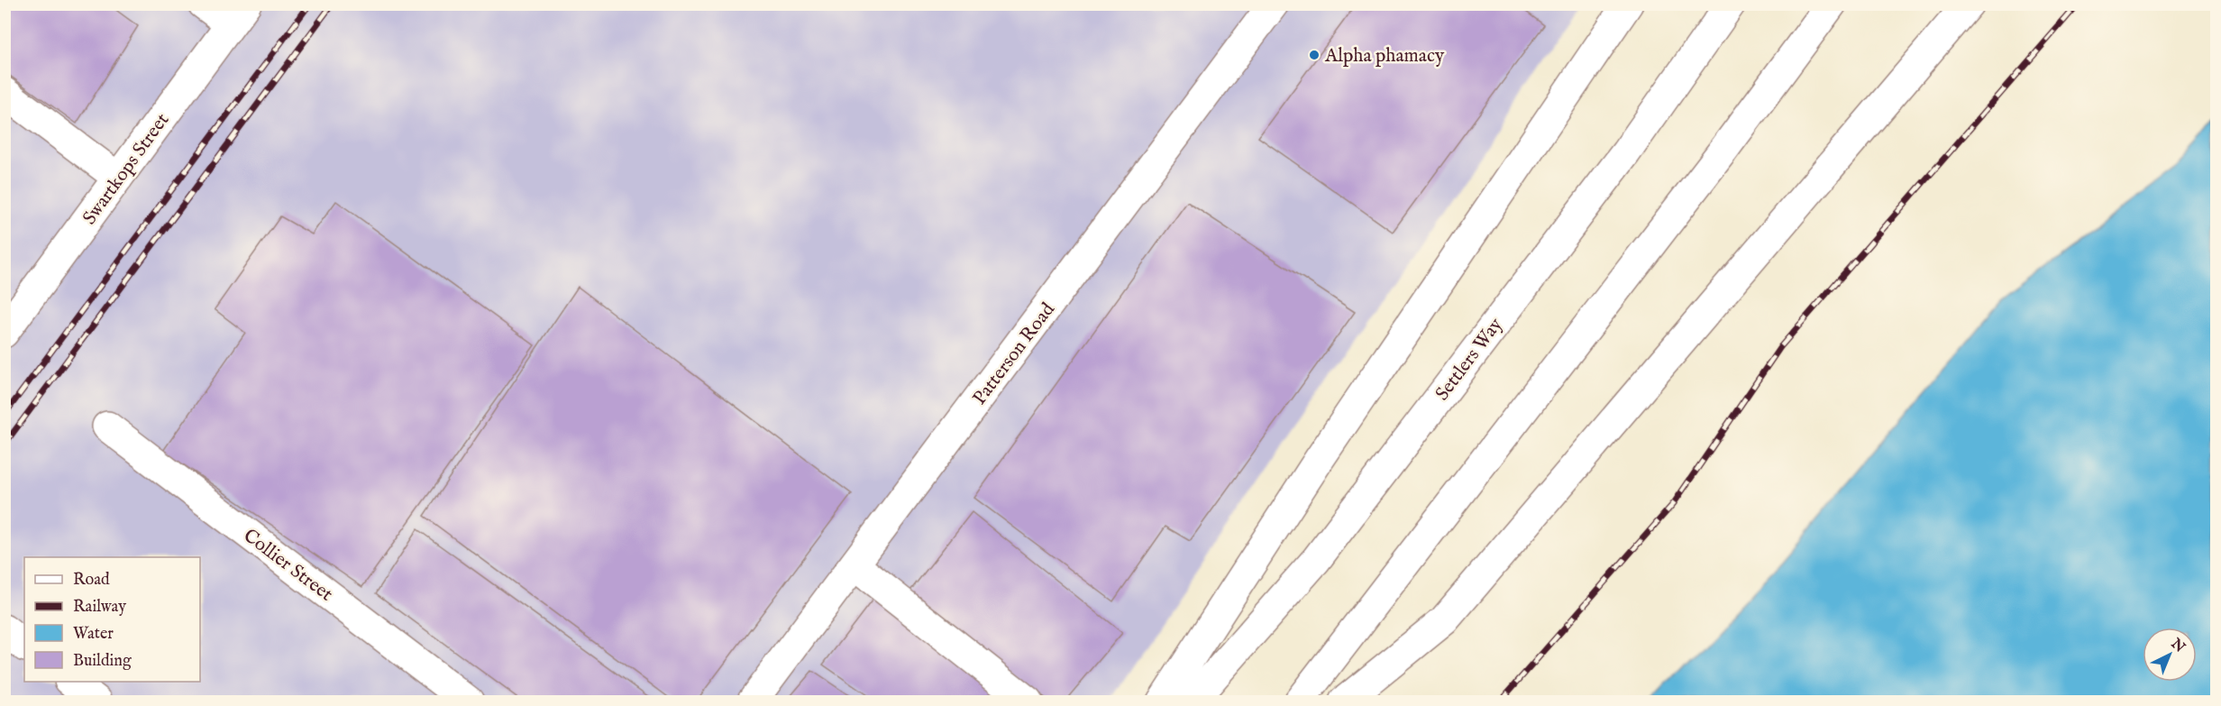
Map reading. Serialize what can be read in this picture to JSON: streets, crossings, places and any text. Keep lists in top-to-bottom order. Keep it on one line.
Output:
{"streets":{"main road":["Swartkops Street","Patterson Road","Settlers Way","Collier Street"]},"places":["Alpha phamacy"],"legend":["Road","Railway","Water","Building"],"north":"top right"}
